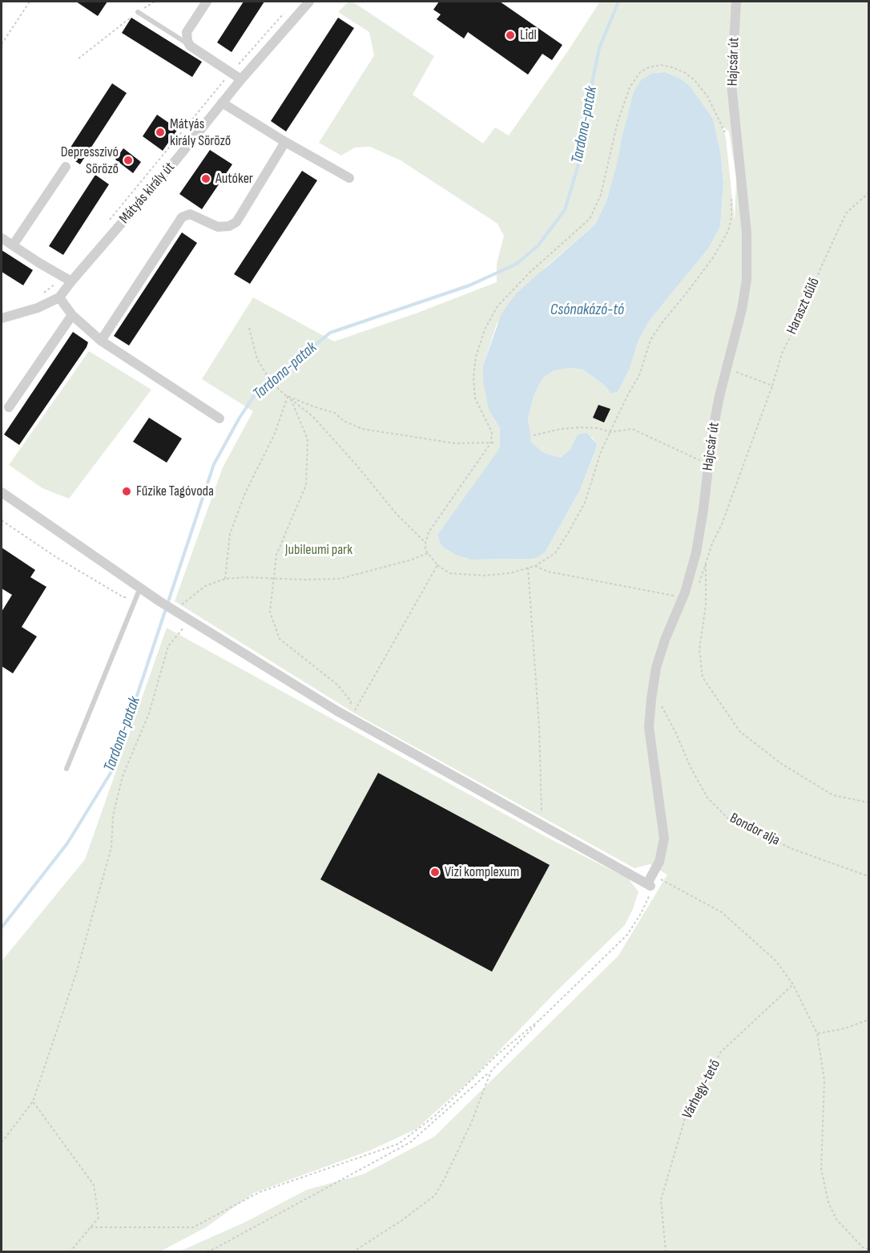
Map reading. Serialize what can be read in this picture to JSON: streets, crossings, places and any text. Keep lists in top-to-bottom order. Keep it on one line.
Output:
{"streets":{"street":["Hajcsár út","Mátyás király út"],"path":["Haraszt dűlő","Bondor alja","Várhegy-tető"]},"crossings":[["Hajcsár út","Bondor alja"]],"water":["Tardona-patak","Csónakázó-tó"],"parks":["Jubileumi park"],"places":["Lidl","Mátyás király Söröző","Depresszivó Söröző","Autóker","Fűzike Tagóvoda","Vizi komplexum"]}
